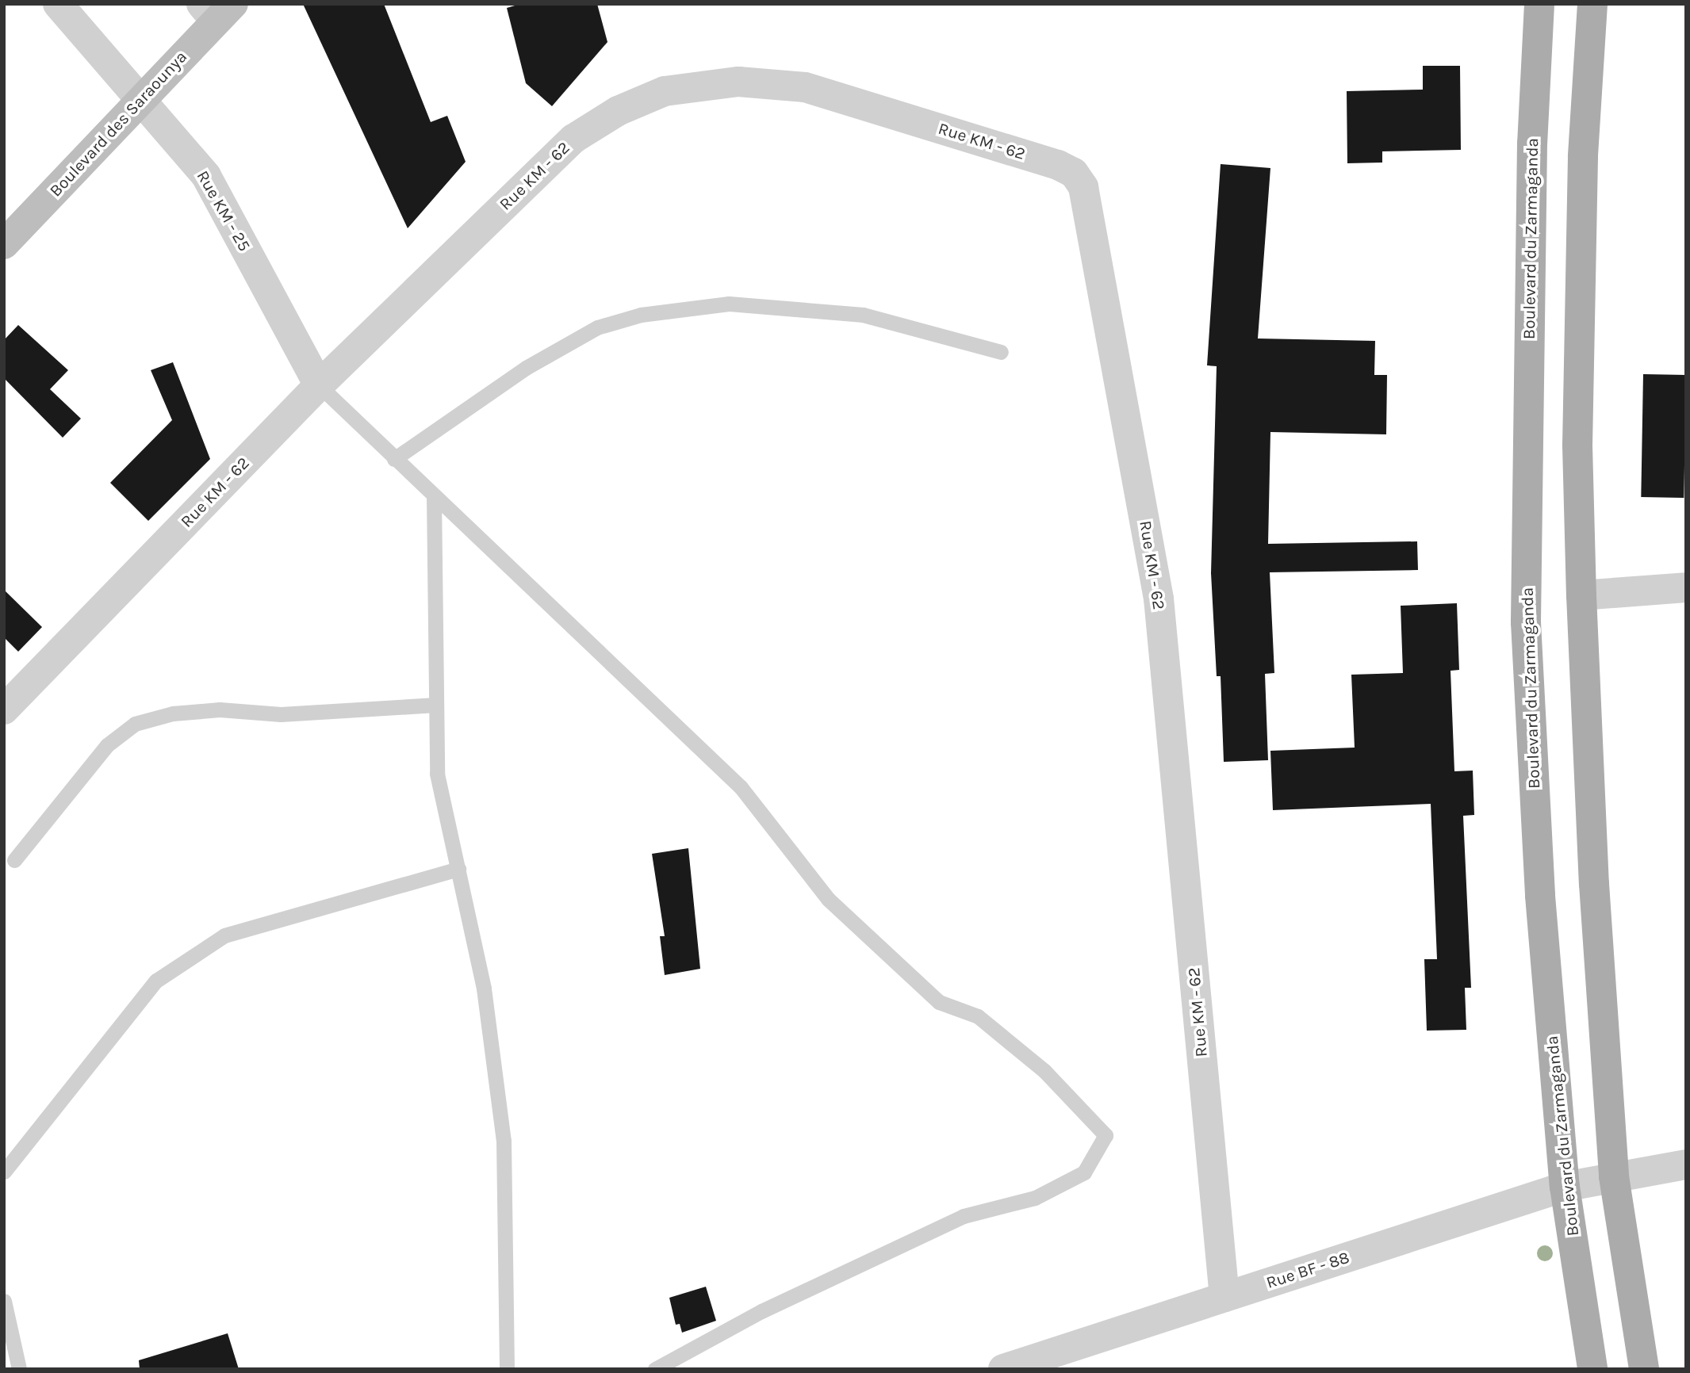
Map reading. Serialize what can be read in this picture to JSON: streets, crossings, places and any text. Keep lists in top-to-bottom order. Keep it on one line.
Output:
{"streets":{"main road":["Boulevard des Saraounya","Boulevard du Zarmaganda"],"street":["Rue KM - 62","Rue KM - 25","Rue BF - 88"]},"crossings":[["Boulevard des Saraounya","Rue KM - 25"],["Rue KM - 62","Rue KM - 25"],["Rue KM - 62","Rue BF - 88"],["Boulevard du Zarmaganda","Rue BF - 88"]]}
